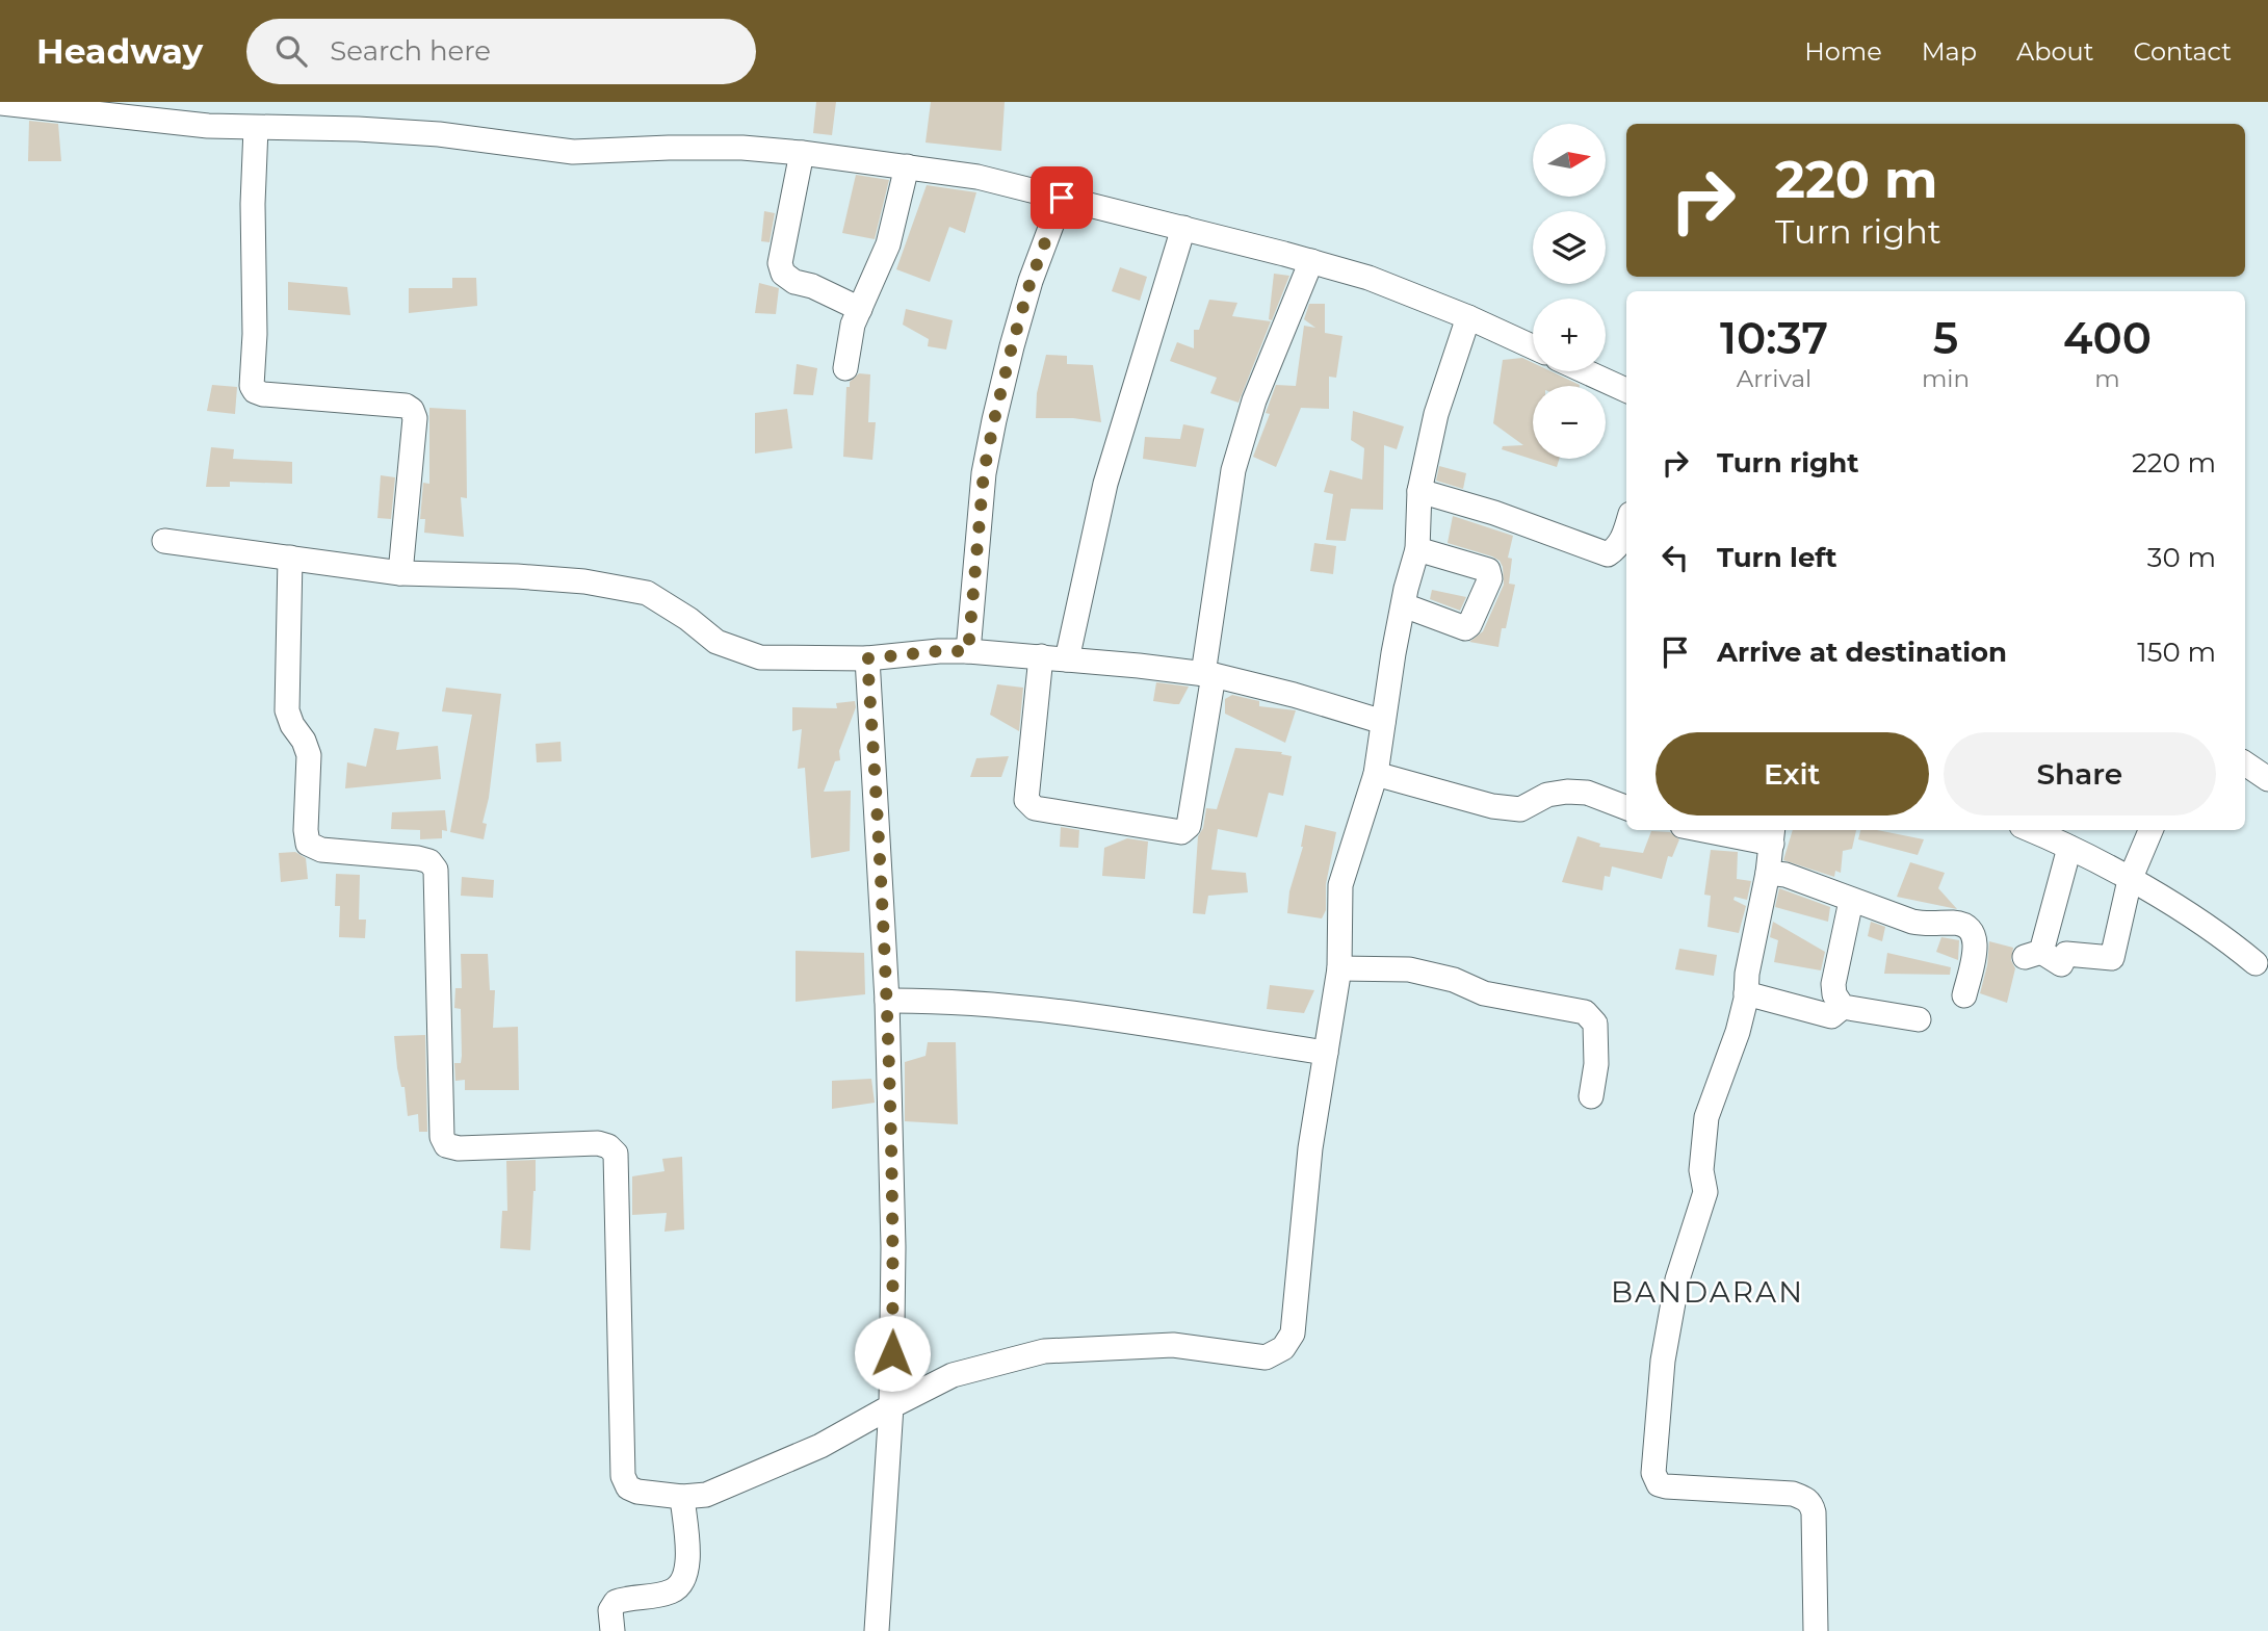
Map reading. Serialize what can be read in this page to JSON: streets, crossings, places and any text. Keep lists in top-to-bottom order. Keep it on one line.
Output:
{"districts":["BANDARAN"],"north":"right","page":{"header":"Headway","search":"Search here","nav":["Home","Map","About","Contact"],"map_buttons":["+","−"],"turn":["220 m","Turn right"],"eta":["10:37","Arrival","5","min","400","m"],"list":[{"name":"Turn right","value":"220 m"},{"name":"Turn left","value":"30 m"},{"name":"Arrive at destination","value":"150 m"}],"buttons":["Exit","Share"]}}
